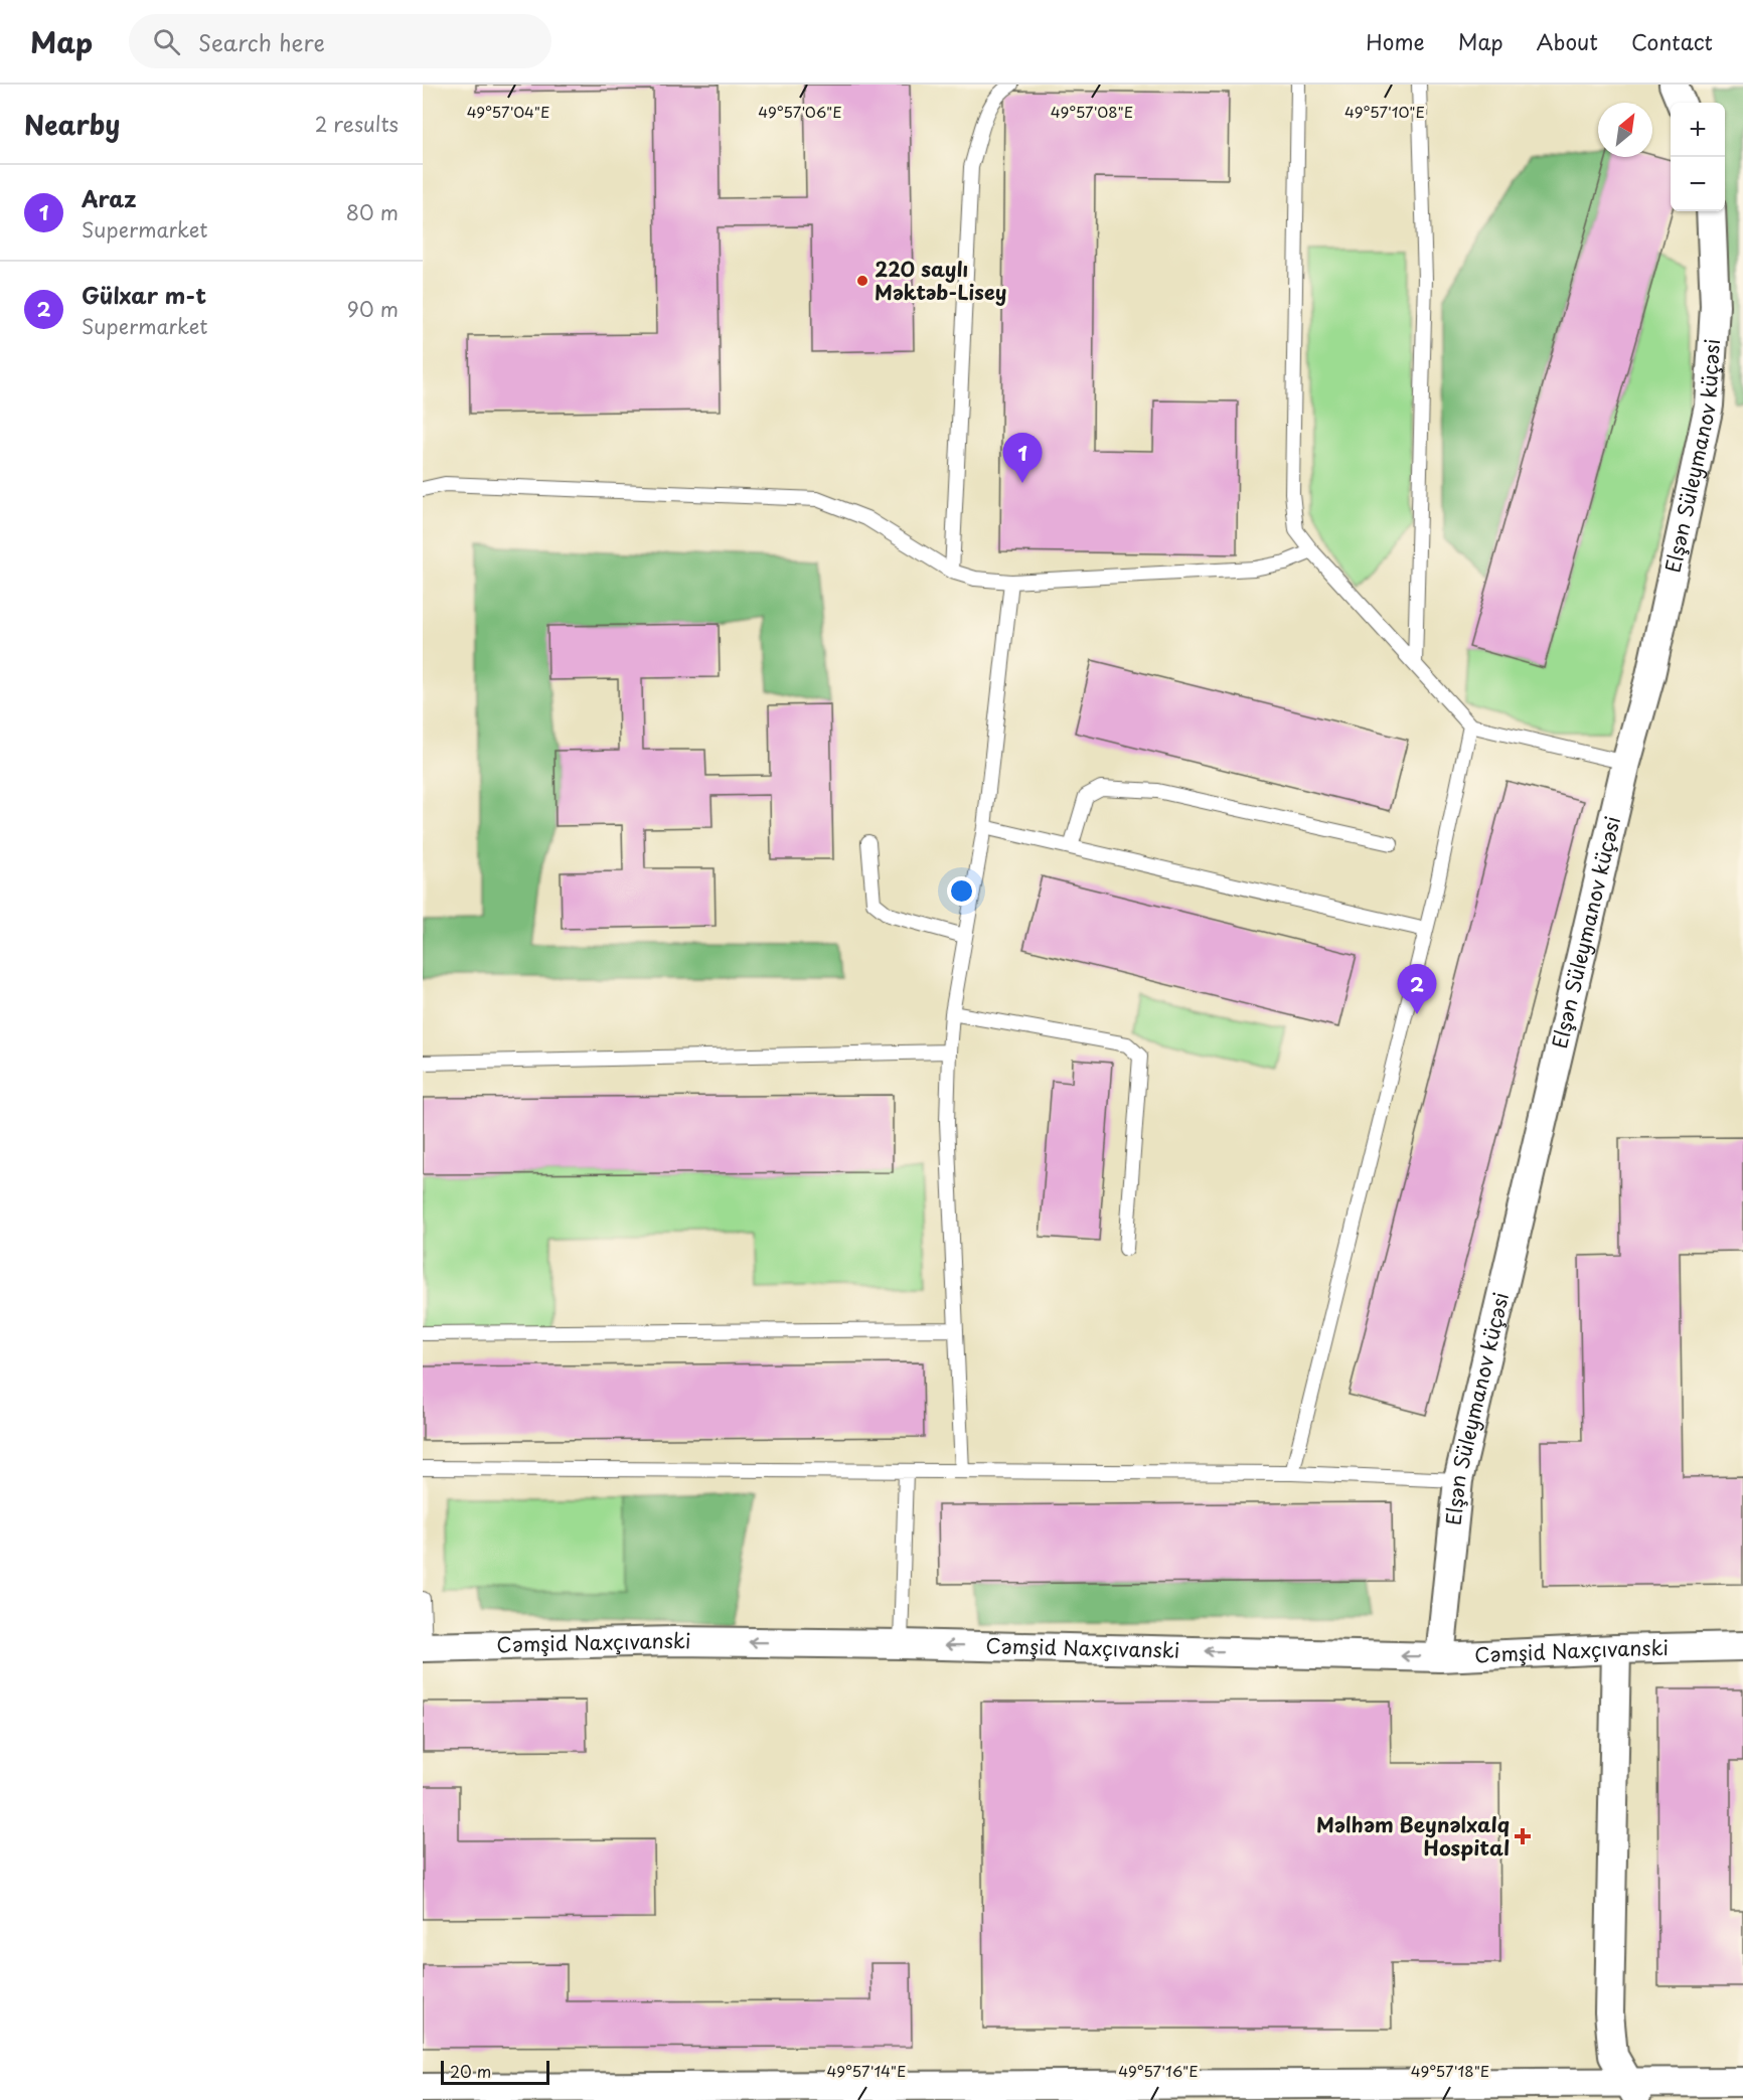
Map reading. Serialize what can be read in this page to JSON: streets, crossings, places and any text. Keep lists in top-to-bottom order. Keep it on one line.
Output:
{"streets":{"street":["Elşən Süleymanov küçəsi","Cəmşid Naxçıvanski"]},"crossings":[["Elşən Süleymanov küçəsi","Cəmşid Naxçıvanski"]],"one_way":["Cəmşid Naxçıvanski"],"places":{"other":["220 saylı Məktəb-Lisey"],"health":["Məlhəm Beynəlxalq Hospital"]},"scale_bar":"20 m","north":"top right","page":{"header":"Map","search":"Search here","nav":["Home","Map","About","Contact"],"heading":["Nearby","2 results"],"map_buttons":["+","−"],"list":[{"mark":"1","name":"Araz","note":"Supermarket","value":"80 m"},{"mark":"2","name":"Gülxar m-t","note":"Supermarket","value":"90 m"}],"pins":["1","2"],"scale":"20 m"},"coordinates":["49°57'04\"E","49°57'06\"E","49°57'08\"E","49°57'10\"E","49°57'14\"E","49°57'16\"E","49°57'18\"E"]}
